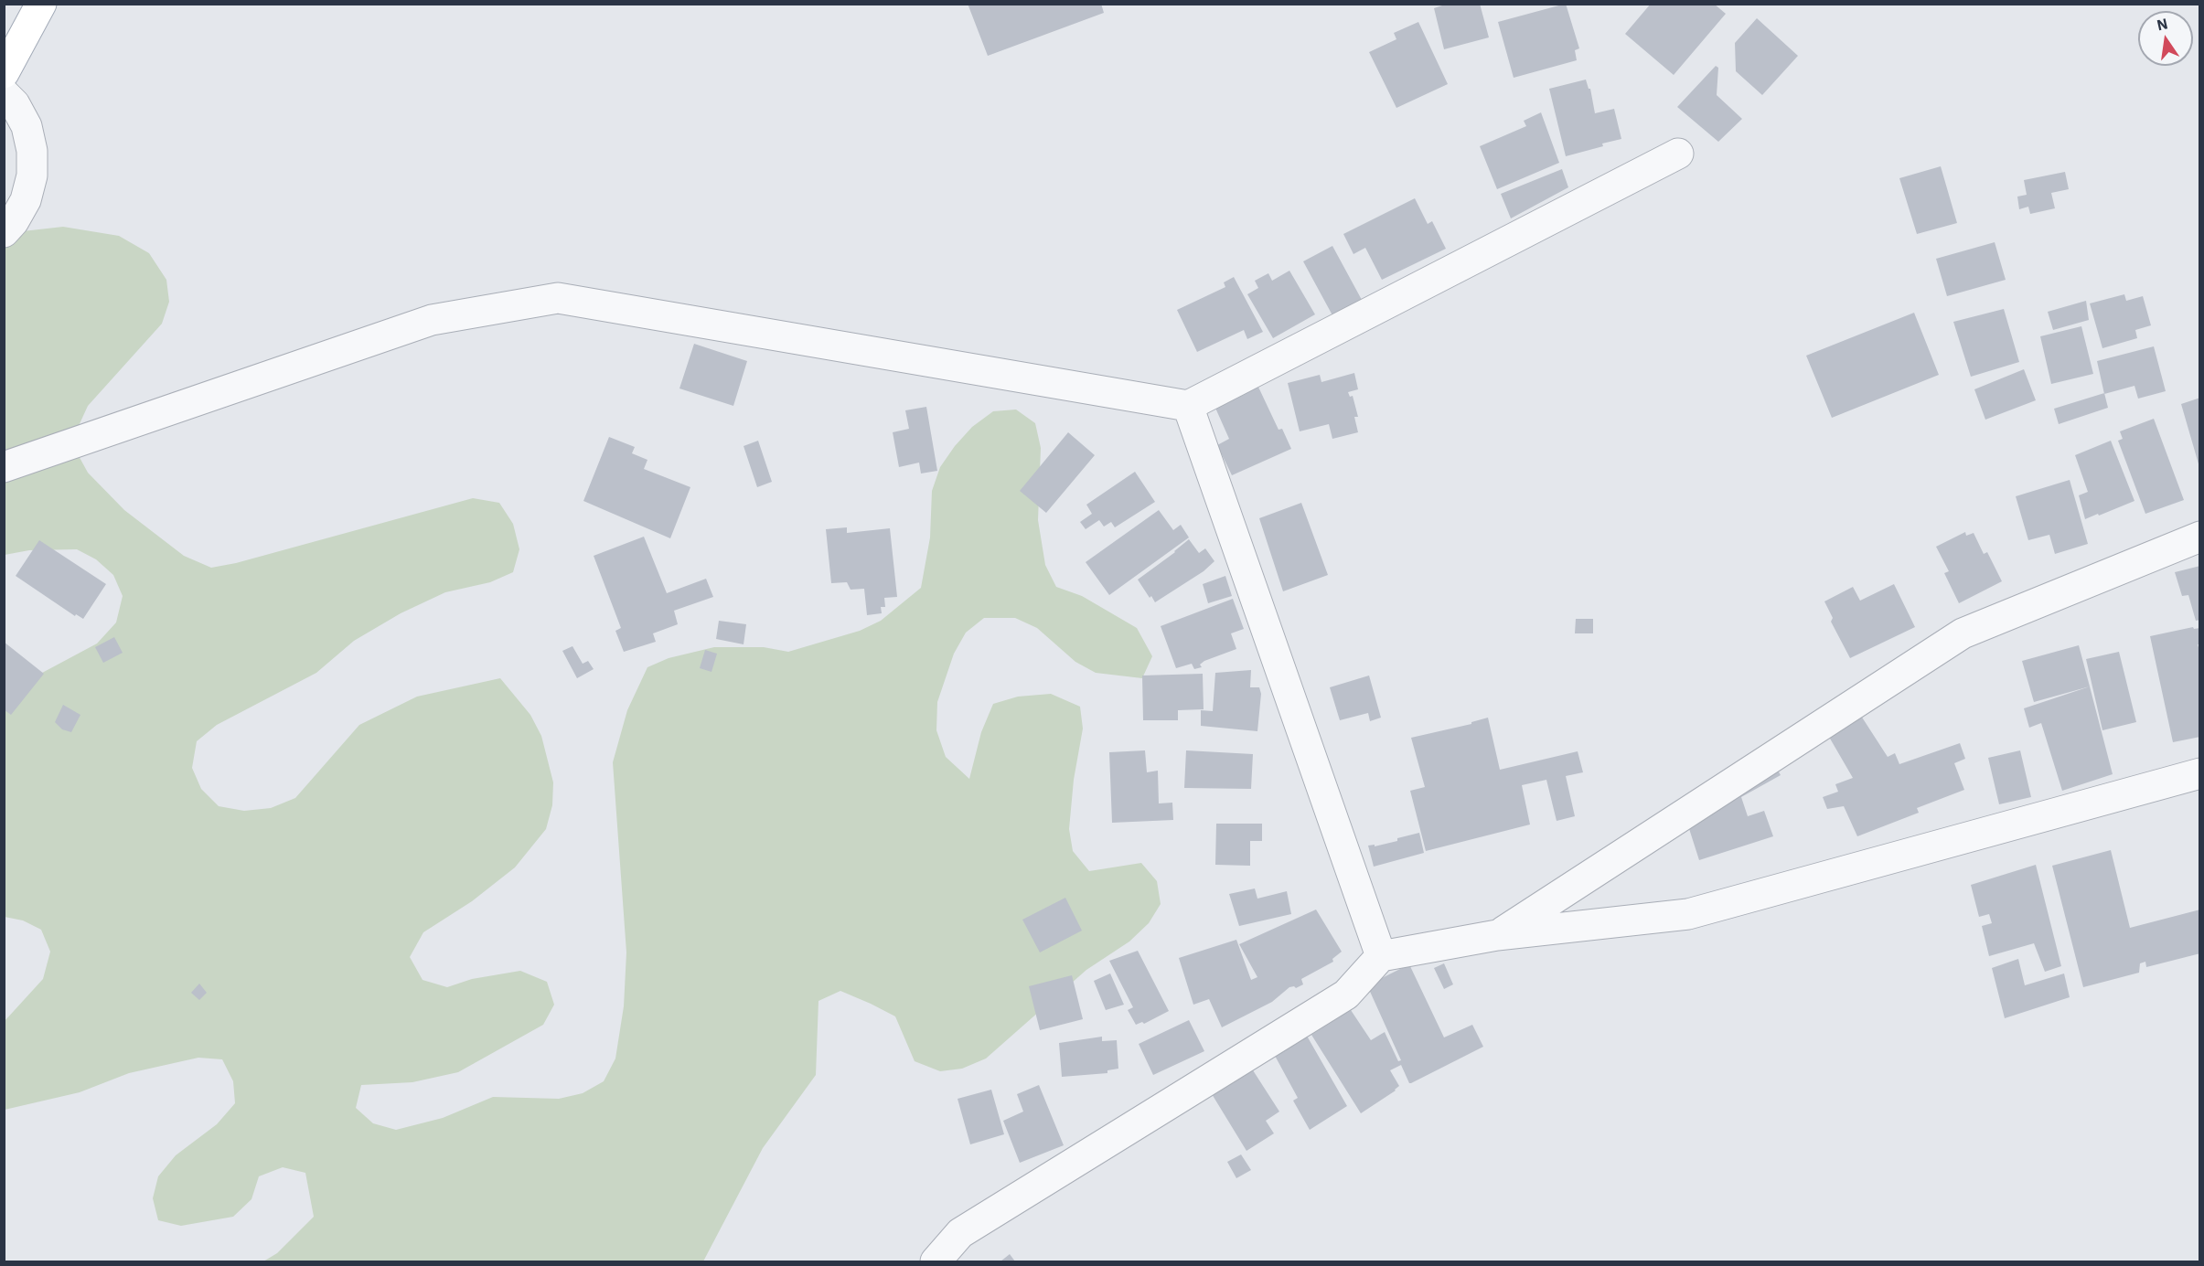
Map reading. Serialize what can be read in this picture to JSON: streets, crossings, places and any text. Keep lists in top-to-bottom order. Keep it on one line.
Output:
{"north":"top"}
